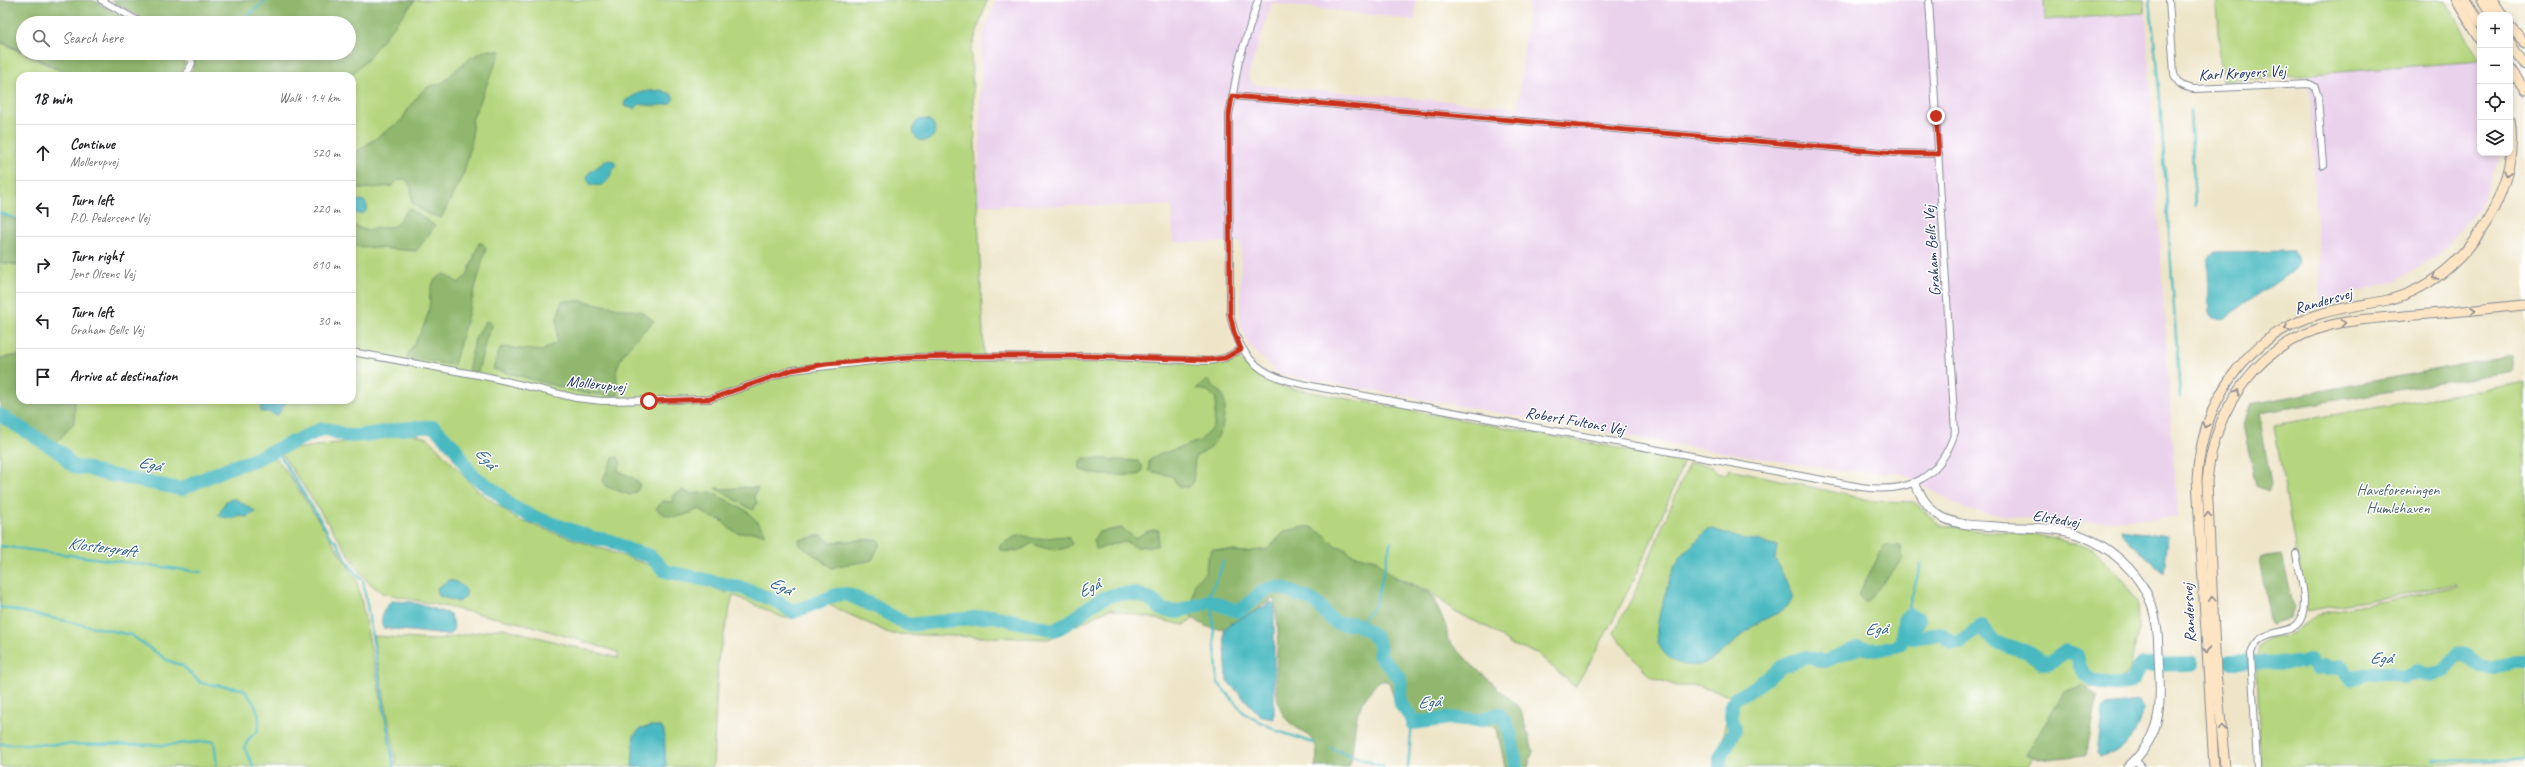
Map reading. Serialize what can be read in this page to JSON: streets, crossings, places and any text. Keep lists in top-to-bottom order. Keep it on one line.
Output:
{"streets":{"main road":["Randersvej"],"street":["Karl Krøyers Vej","Graham Bells Vej","Mollerupvej","Robert Fultons Vej","Elstedvej"]},"crossings":[["Graham Bells Vej","Robert Fultons Vej"],["Graham Bells Vej","Elstedvej"],["Mollerupvej","Robert Fultons Vej"],["Robert Fultons Vej","Elstedvej"]],"water":["Egå","Klostergrøft"],"parks":["Haveforeningen Humlehaven"],"page":{"map_buttons":["+","−"],"search":"Search here","heading":["18 min","Walk · 1.4 km"],"list":[["Continue","Mollerupvej","520 m"],["Turn left","P.O. Pedersens Vej","220 m"],["Turn right","Jens Olsens Vej","610 m"],["Turn left","Graham Bells Vej","30 m"],"Arrive at destination"]}}
